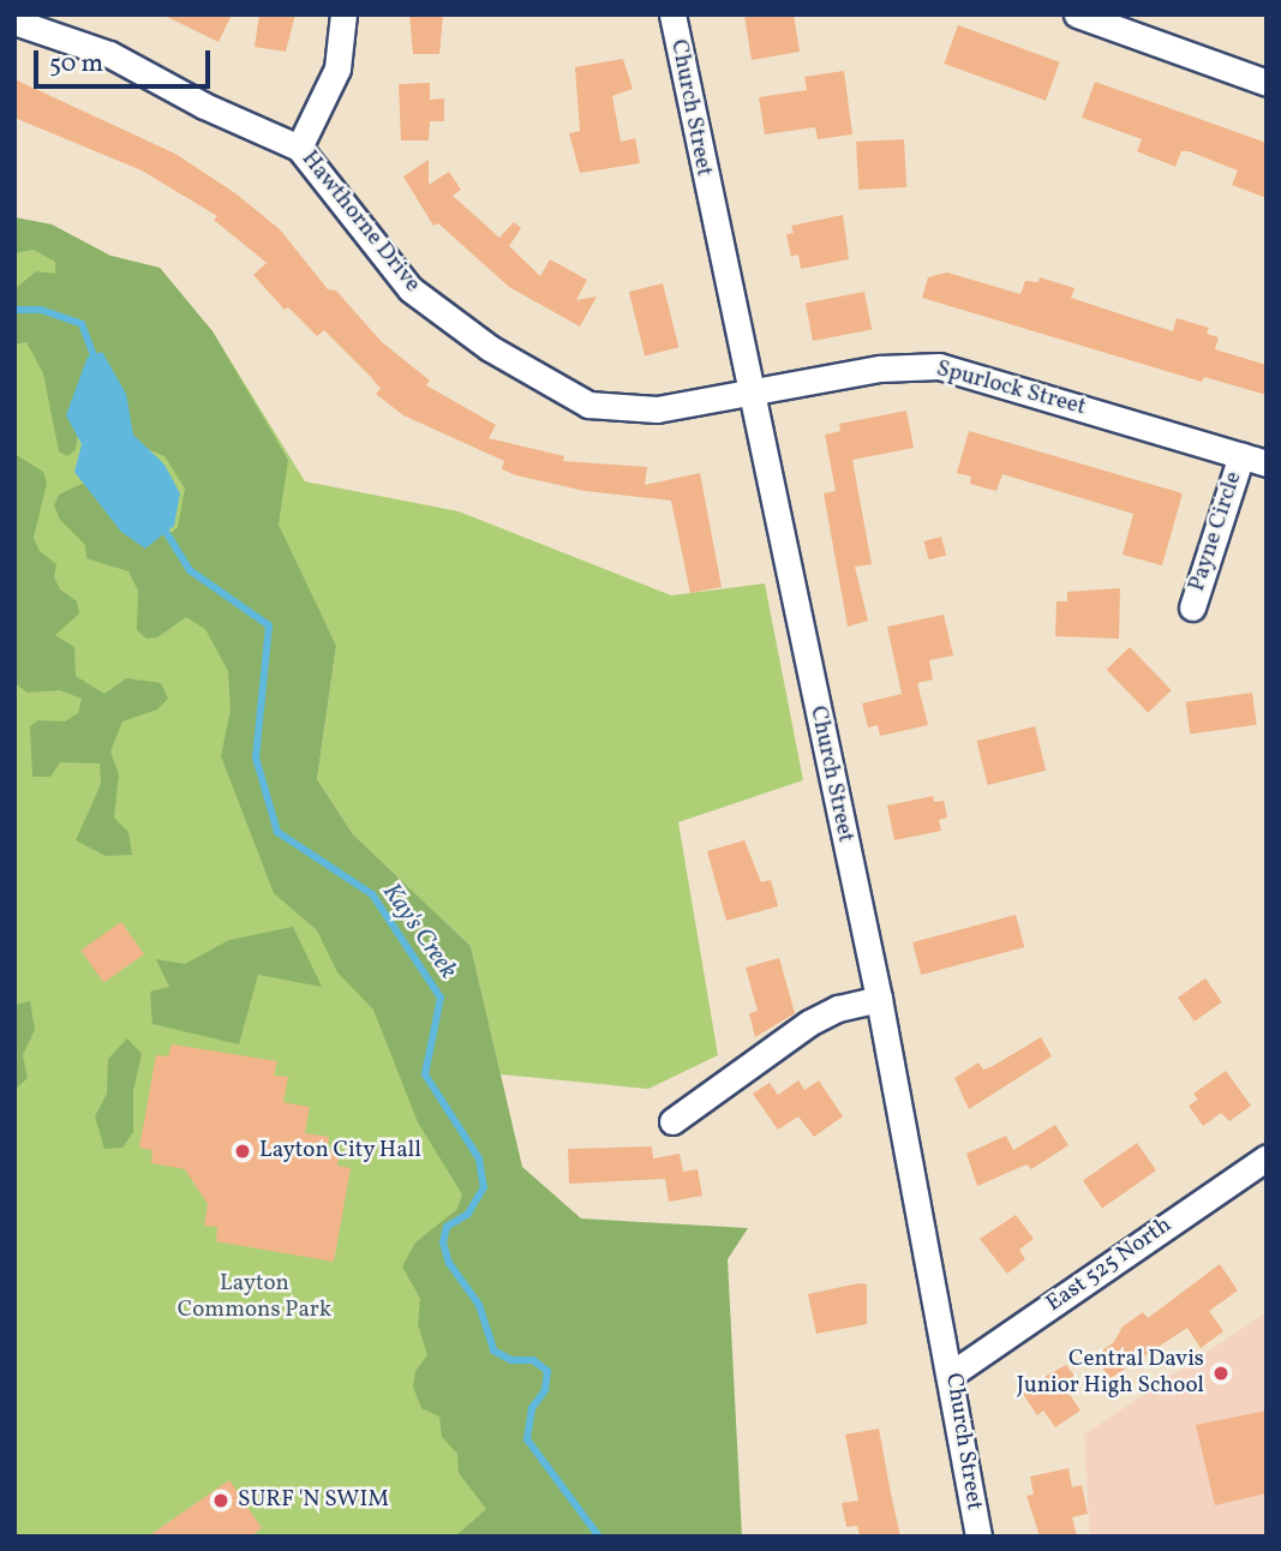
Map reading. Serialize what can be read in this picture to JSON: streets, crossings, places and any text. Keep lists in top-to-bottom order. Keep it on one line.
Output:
{"streets":{"street":["Church Street","Hawthorne Drive","Spurlock Street","Payne Circle","East 525 North"]},"crossings":[["Church Street","Hawthorne Drive"],["Church Street","Spurlock Street"],["Church Street","East 525 North"],["Hawthorne Drive","Spurlock Street"],["Spurlock Street","Payne Circle"]],"water":["Kay's Creek"],"parks":["Layton Commons Park"],"places":["Layton City Hall","Central Davis Junior High School","SURF 'N SWIM"],"scale_bar":"50 m"}
